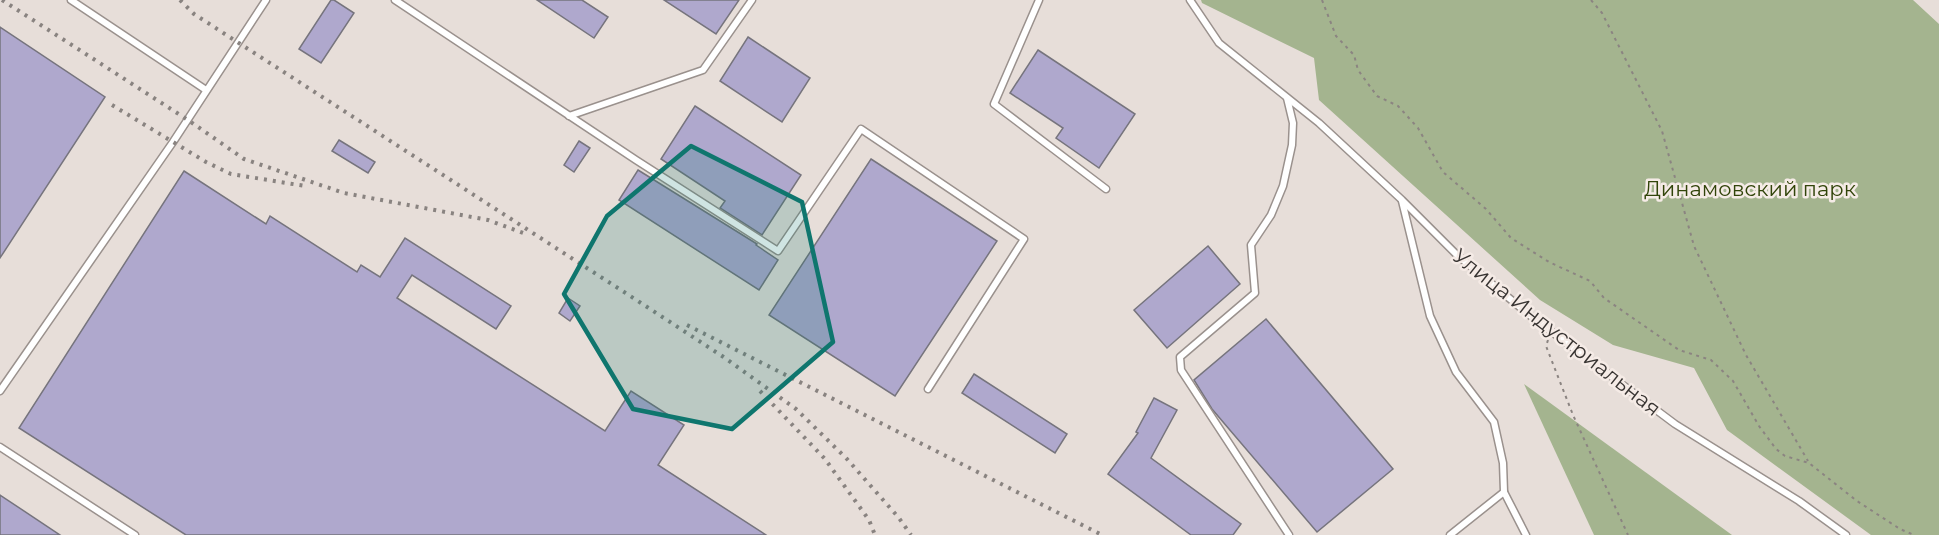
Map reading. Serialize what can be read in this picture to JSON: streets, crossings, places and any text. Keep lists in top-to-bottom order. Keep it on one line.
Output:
{"streets":{"lane":["Улица Индустриальная"]},"parks":["Динамовский парк"]}
